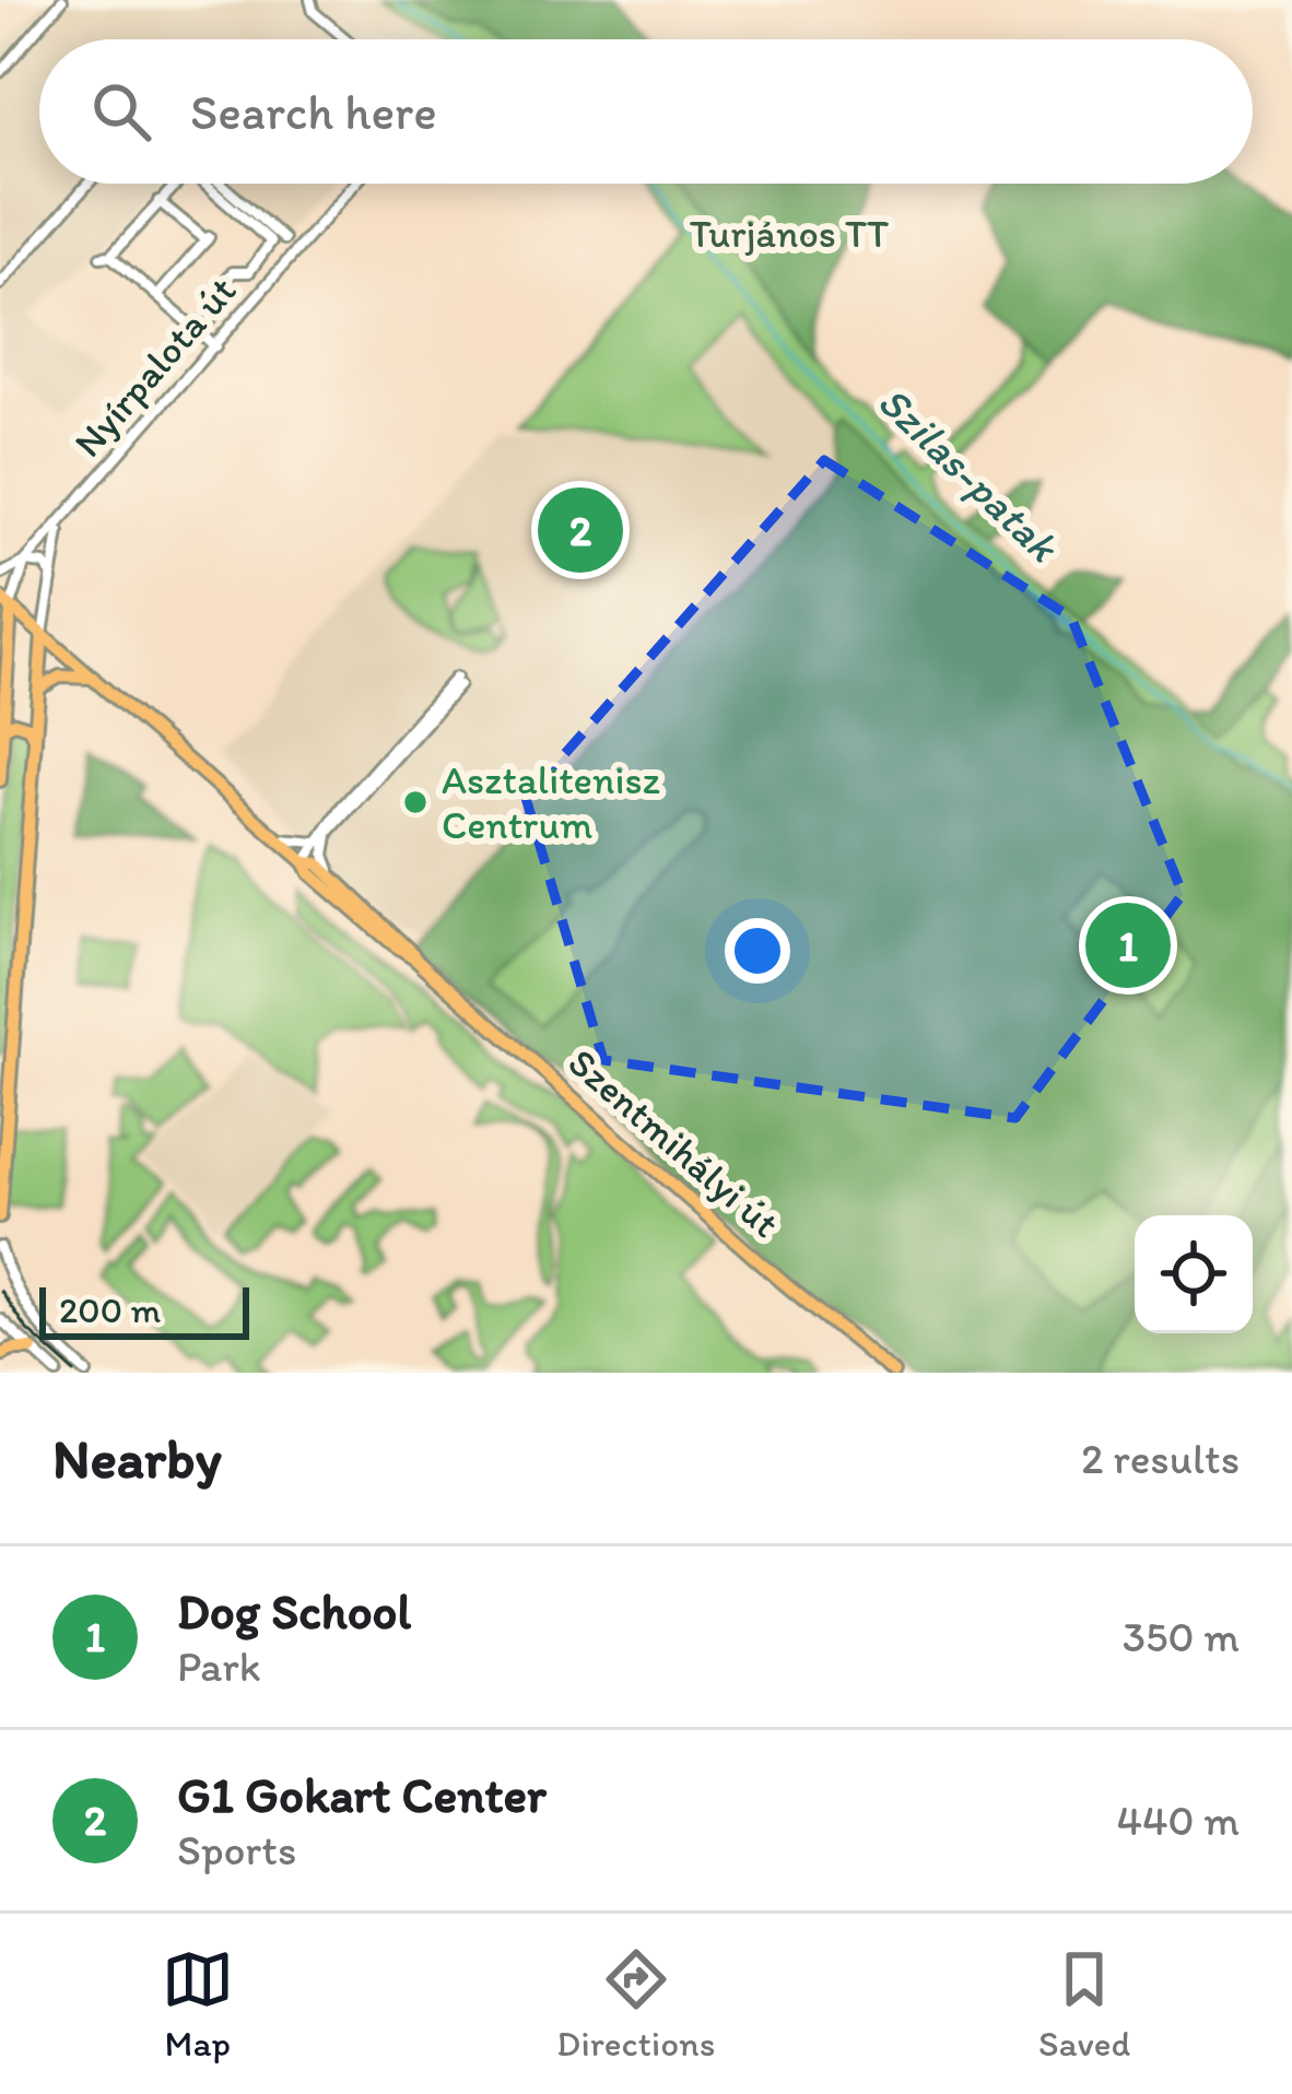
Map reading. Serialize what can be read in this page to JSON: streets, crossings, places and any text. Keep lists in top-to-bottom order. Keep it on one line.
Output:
{"streets":{"main road":["Nyírpalota út","Szentmihályi út"]},"crossings":[["Nyírpalota út","Szentmihályi út"]],"water":["Szilas-patak"],"parks":["Turjános TT"],"places":["Asztalitenisz Centrum"],"scale_bar":"200 m","page":{"search":"Search here","pins":["2","1"],"scale":"200 m","heading":["Nearby","2 results"],"list":[{"mark":"1","name":"Dog School","note":"Park","value":"350 m"},{"mark":"2","name":"G1 Gokart Center","note":"Sports","value":"440 m"}],"nav":["Map","Directions","Saved"]}}
